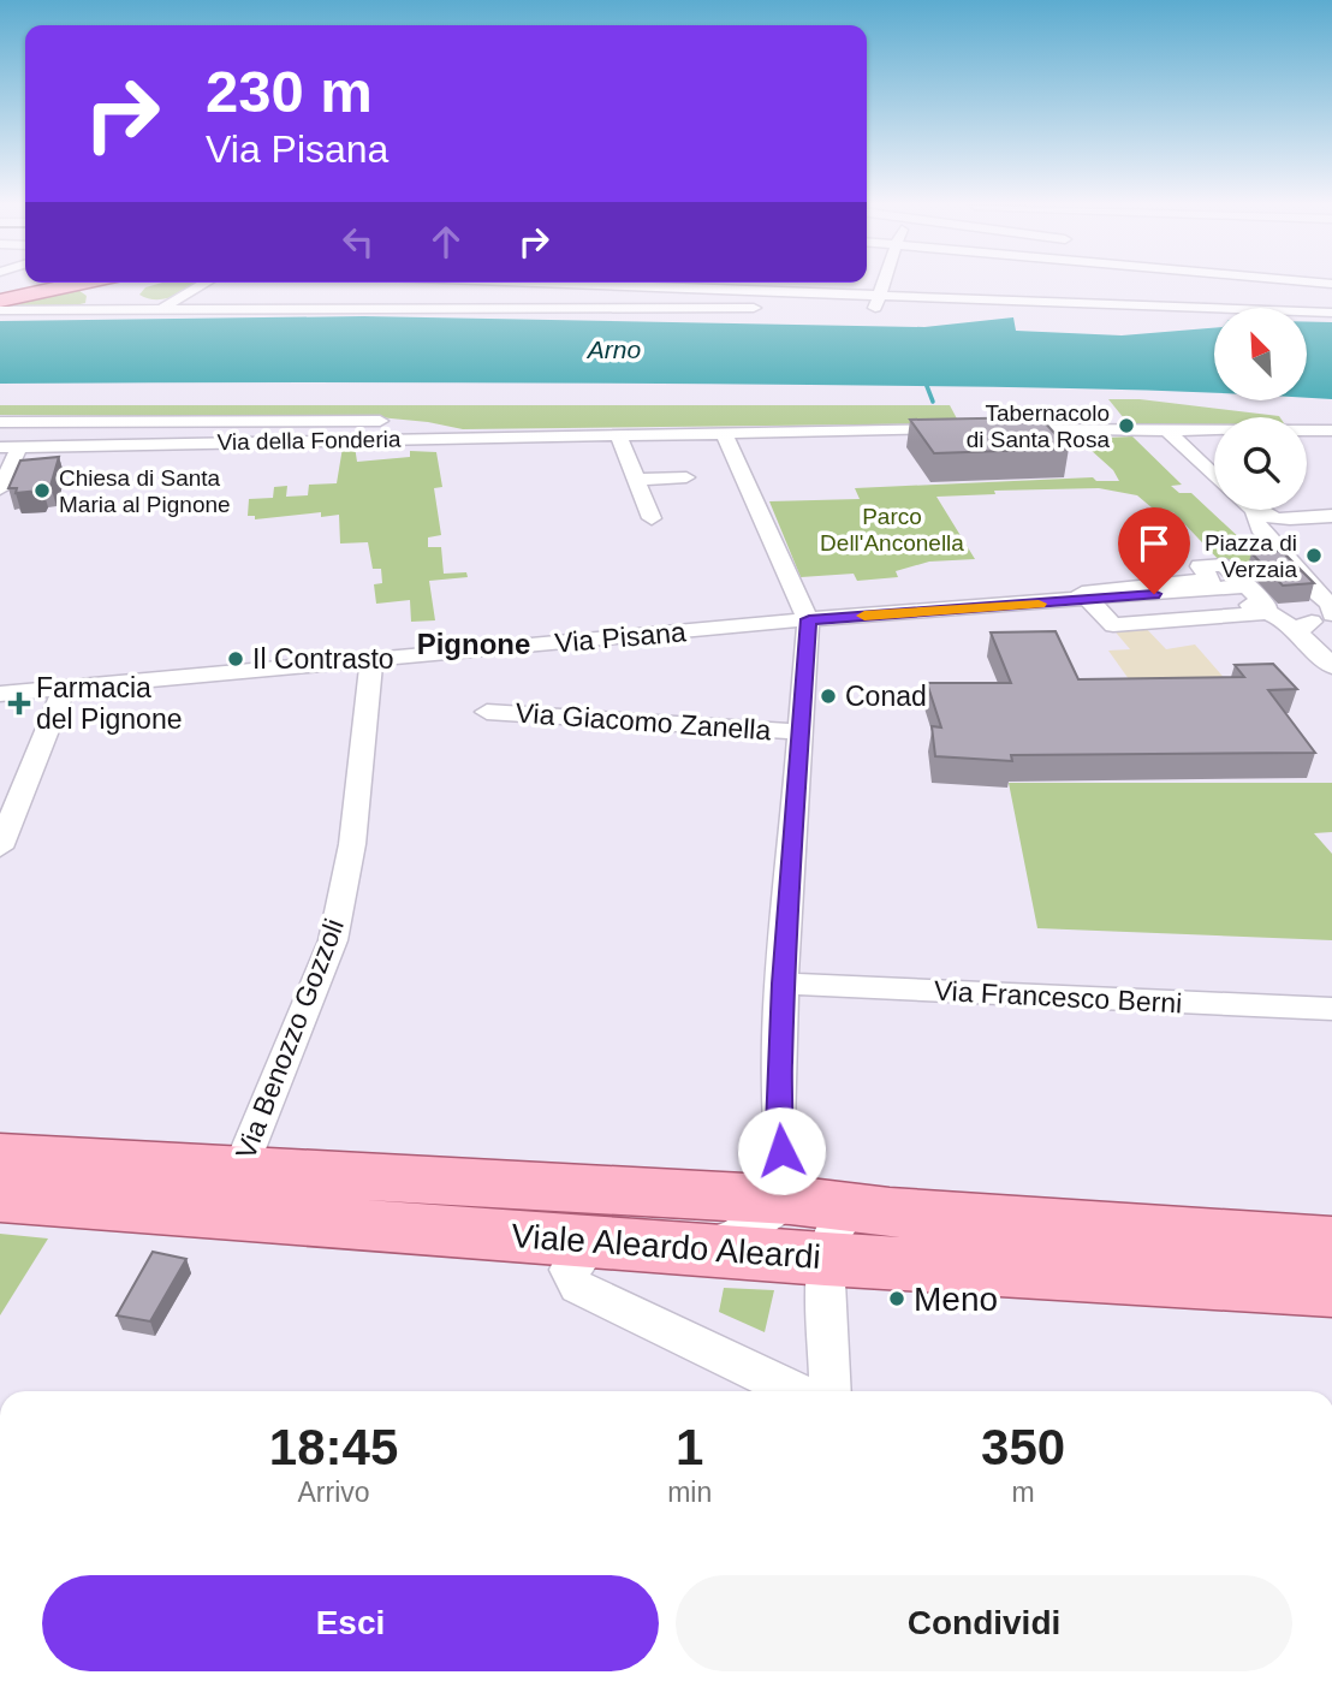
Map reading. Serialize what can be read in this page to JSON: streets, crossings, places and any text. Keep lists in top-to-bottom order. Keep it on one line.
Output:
{"streets":{"main road":["Viale Aleardo Aleardi"],"street":["Via della Fonderia","Via Pisana","Via Giacomo Zanella","Via Francesco Berni","Via Benozzo Gozzoli"]},"crossings":[["Via Pisana","Via Giacomo Zanella"],["Via Pisana","Via Benozzo Gozzoli"],["Via Giacomo Zanella","Via Francesco Berni"],["Via Giacomo Zanella","Viale Aleardo Aleardi"],["Via Benozzo Gozzoli","Viale Aleardo Aleardi"]],"districts":["Pignone"],"water":["Arno"],"parks":["Parco Dell'Anconella"],"places":{"other":["Tabernacolo di Santa Rosa","Chiesa di Santa Maria al Pignone","Piazza di Verzaia","Il Contrasto","Conad","Meno"],"health":["Farmacia del Pignone"]},"north":"top left","page":{"turn":["230 m","Via Pisana"],"eta":["18:45","Arrivo","1","min","350","m"],"buttons":["Esci","Condividi"]}}
